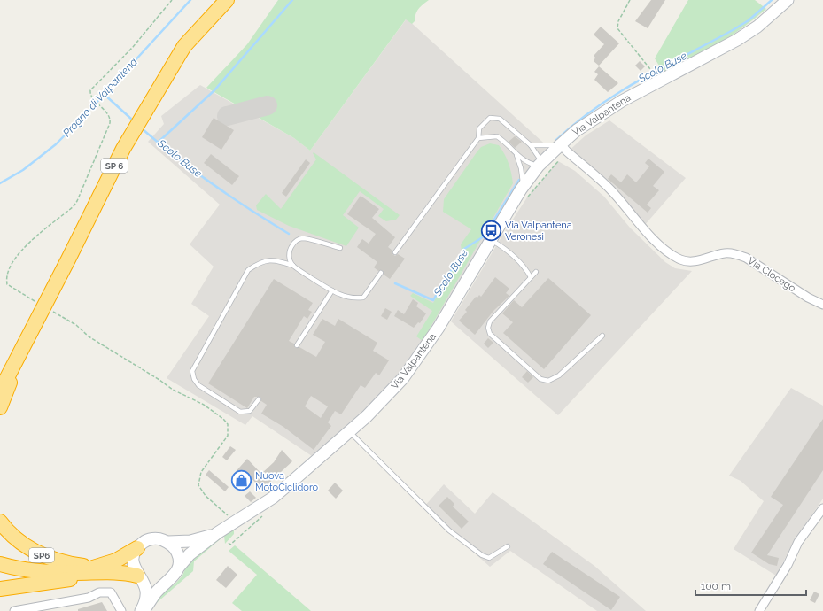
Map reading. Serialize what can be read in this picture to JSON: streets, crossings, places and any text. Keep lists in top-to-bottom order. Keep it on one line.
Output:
{"streets":{"highway":["SP 6","SP6"],"street":["Via Valpantena","Via Clocego"]},"crossings":[["Via Valpantena","Via Clocego"],["Via Valpantena","SP6"]],"water":["Scolo Buse","Progno di Valpantena"],"places":{"bus stop":["Via Valpantena Veronesi"],"shop":["Nuova MotoCiclidoro"]},"scale_bar":"100 m"}
